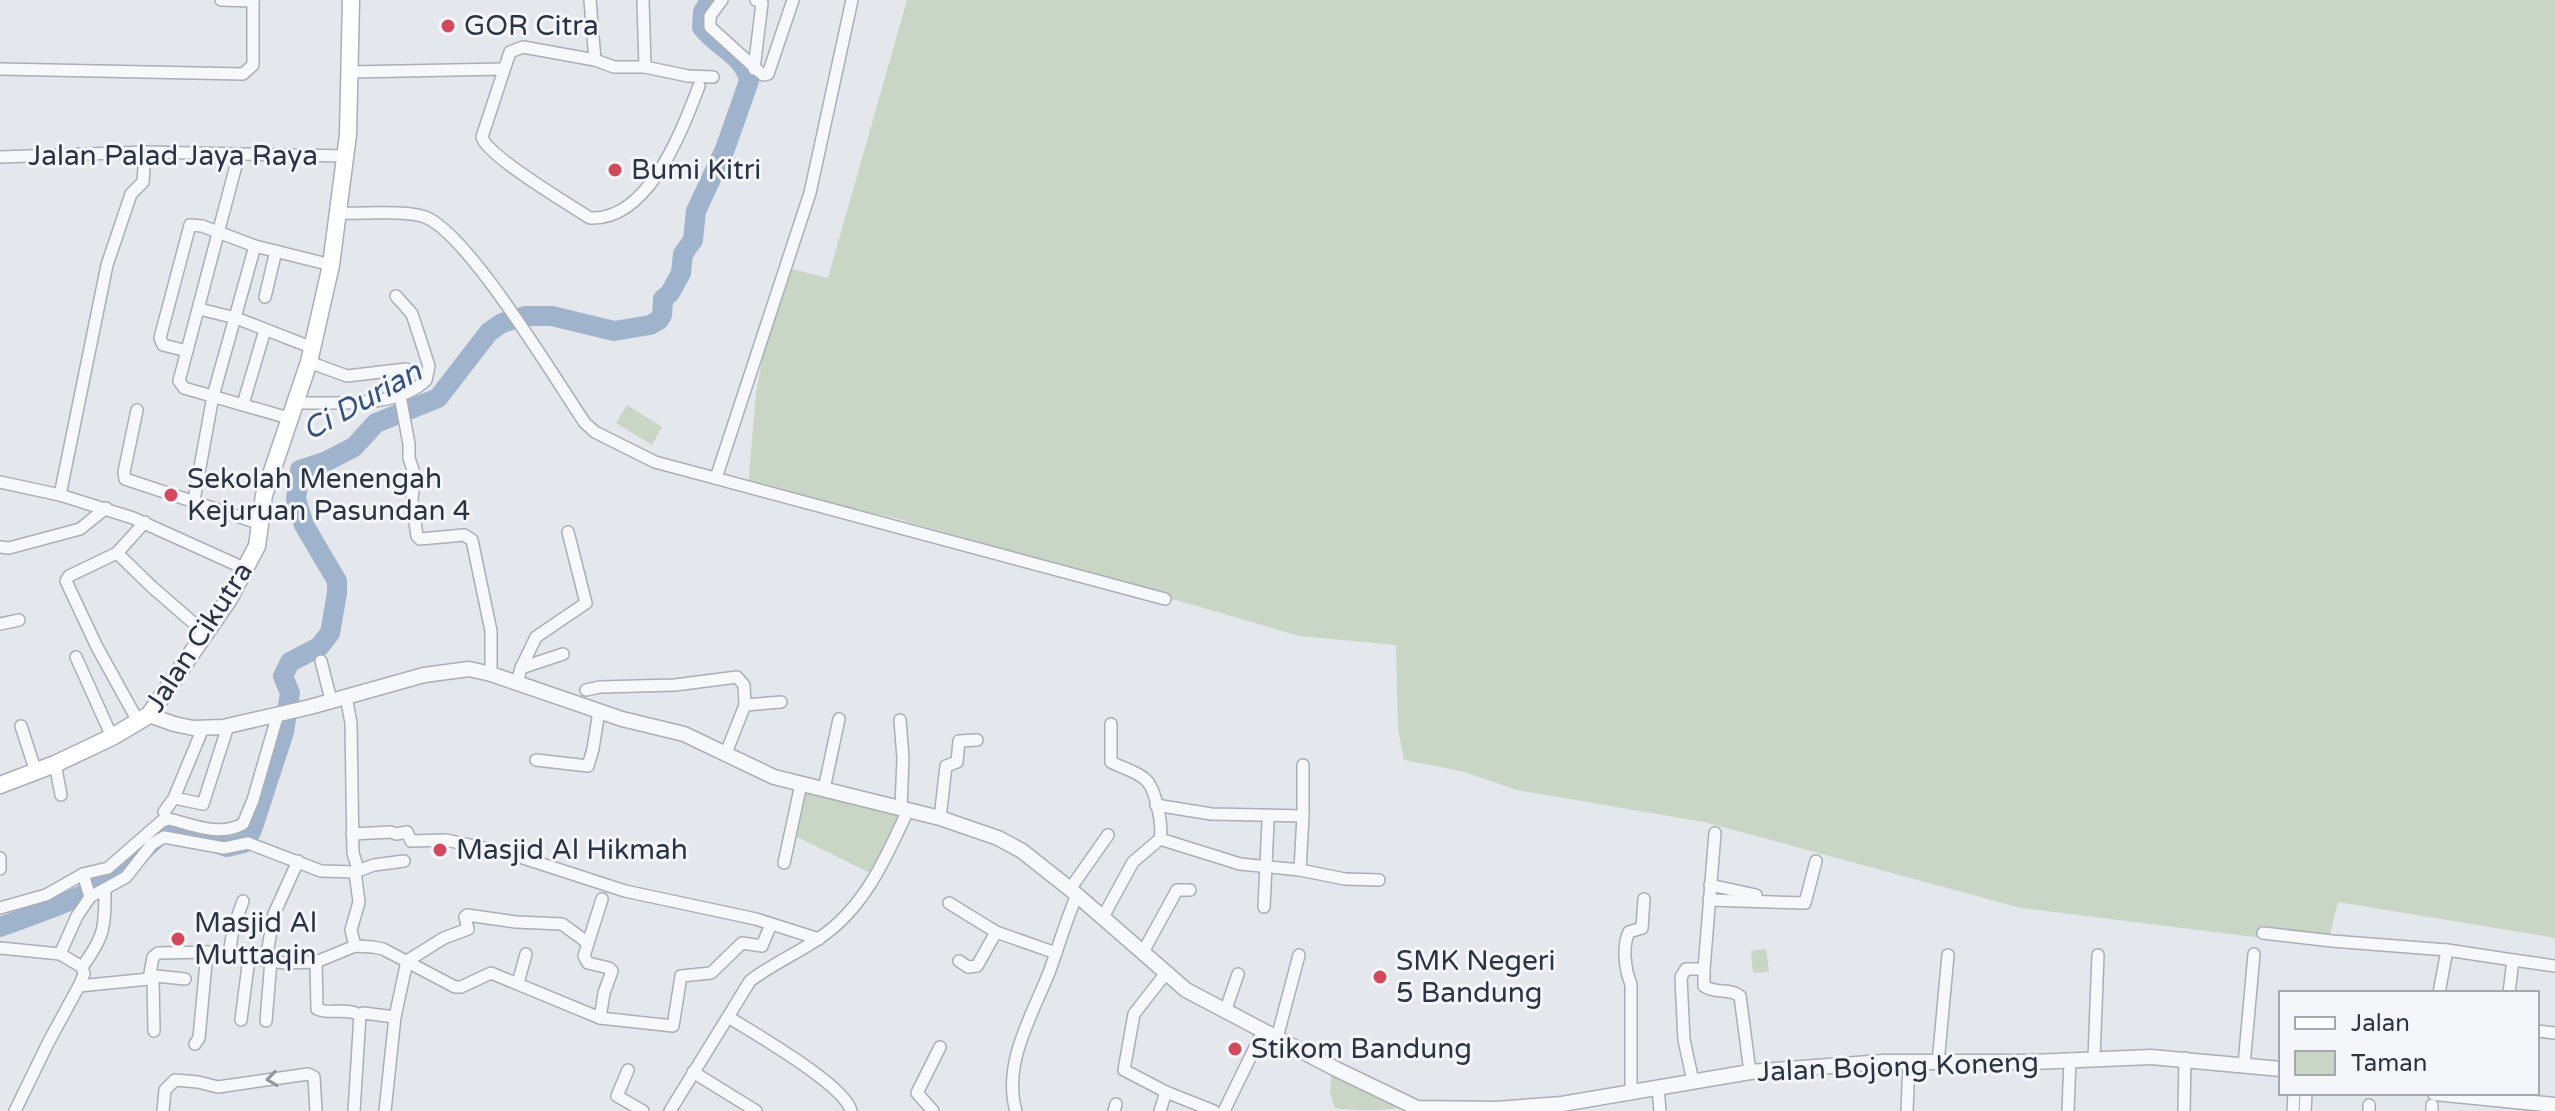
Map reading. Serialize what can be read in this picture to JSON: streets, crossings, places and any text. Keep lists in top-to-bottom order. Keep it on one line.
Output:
{"streets":{"main road":["Jalan Cikutra"],"street":["Jalan Palad Jaya Raya","Jalan Bojong Koneng"]},"crossings":[["Jalan Palad Jaya Raya","Jalan Cikutra"],["Jalan Cikutra","Jalan Bojong Koneng"]],"water":["Ci Durian"],"places":["GOR Citra","Bumi Kitri","Sekolah Menengah Kejuruan Pasundan 4","Masjid Al Hikmah","Masjid Al Muttaqin","SMK Negeri 5 Bandung","Stikom Bandung"],"legend":["Jalan","Taman"]}
